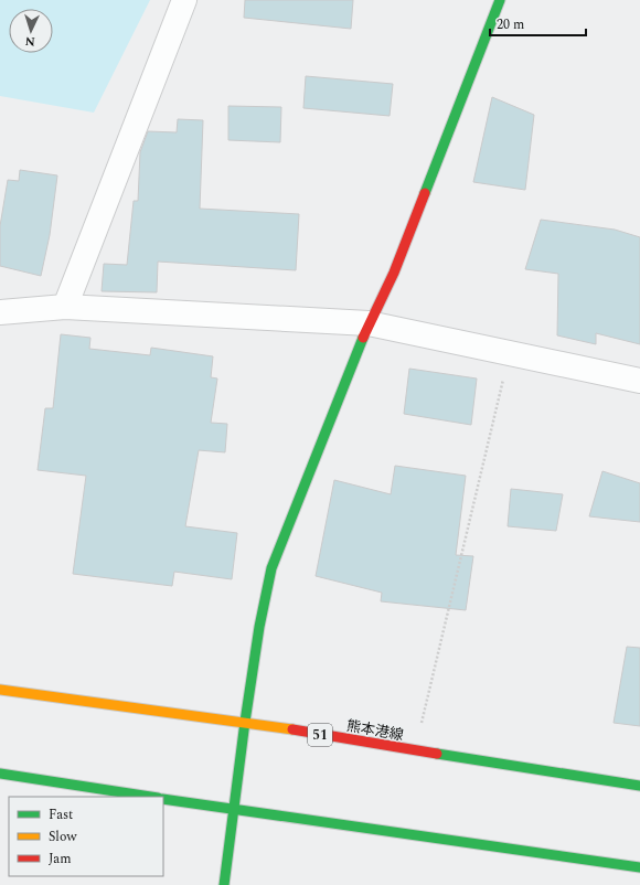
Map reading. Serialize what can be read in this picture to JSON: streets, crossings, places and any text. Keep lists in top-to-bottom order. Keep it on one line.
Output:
{"streets":{"main road":["熊本港線","51"]},"legend":["Fast","Slow","Jam"],"scale_bar":"20 m","north":"bottom"}
